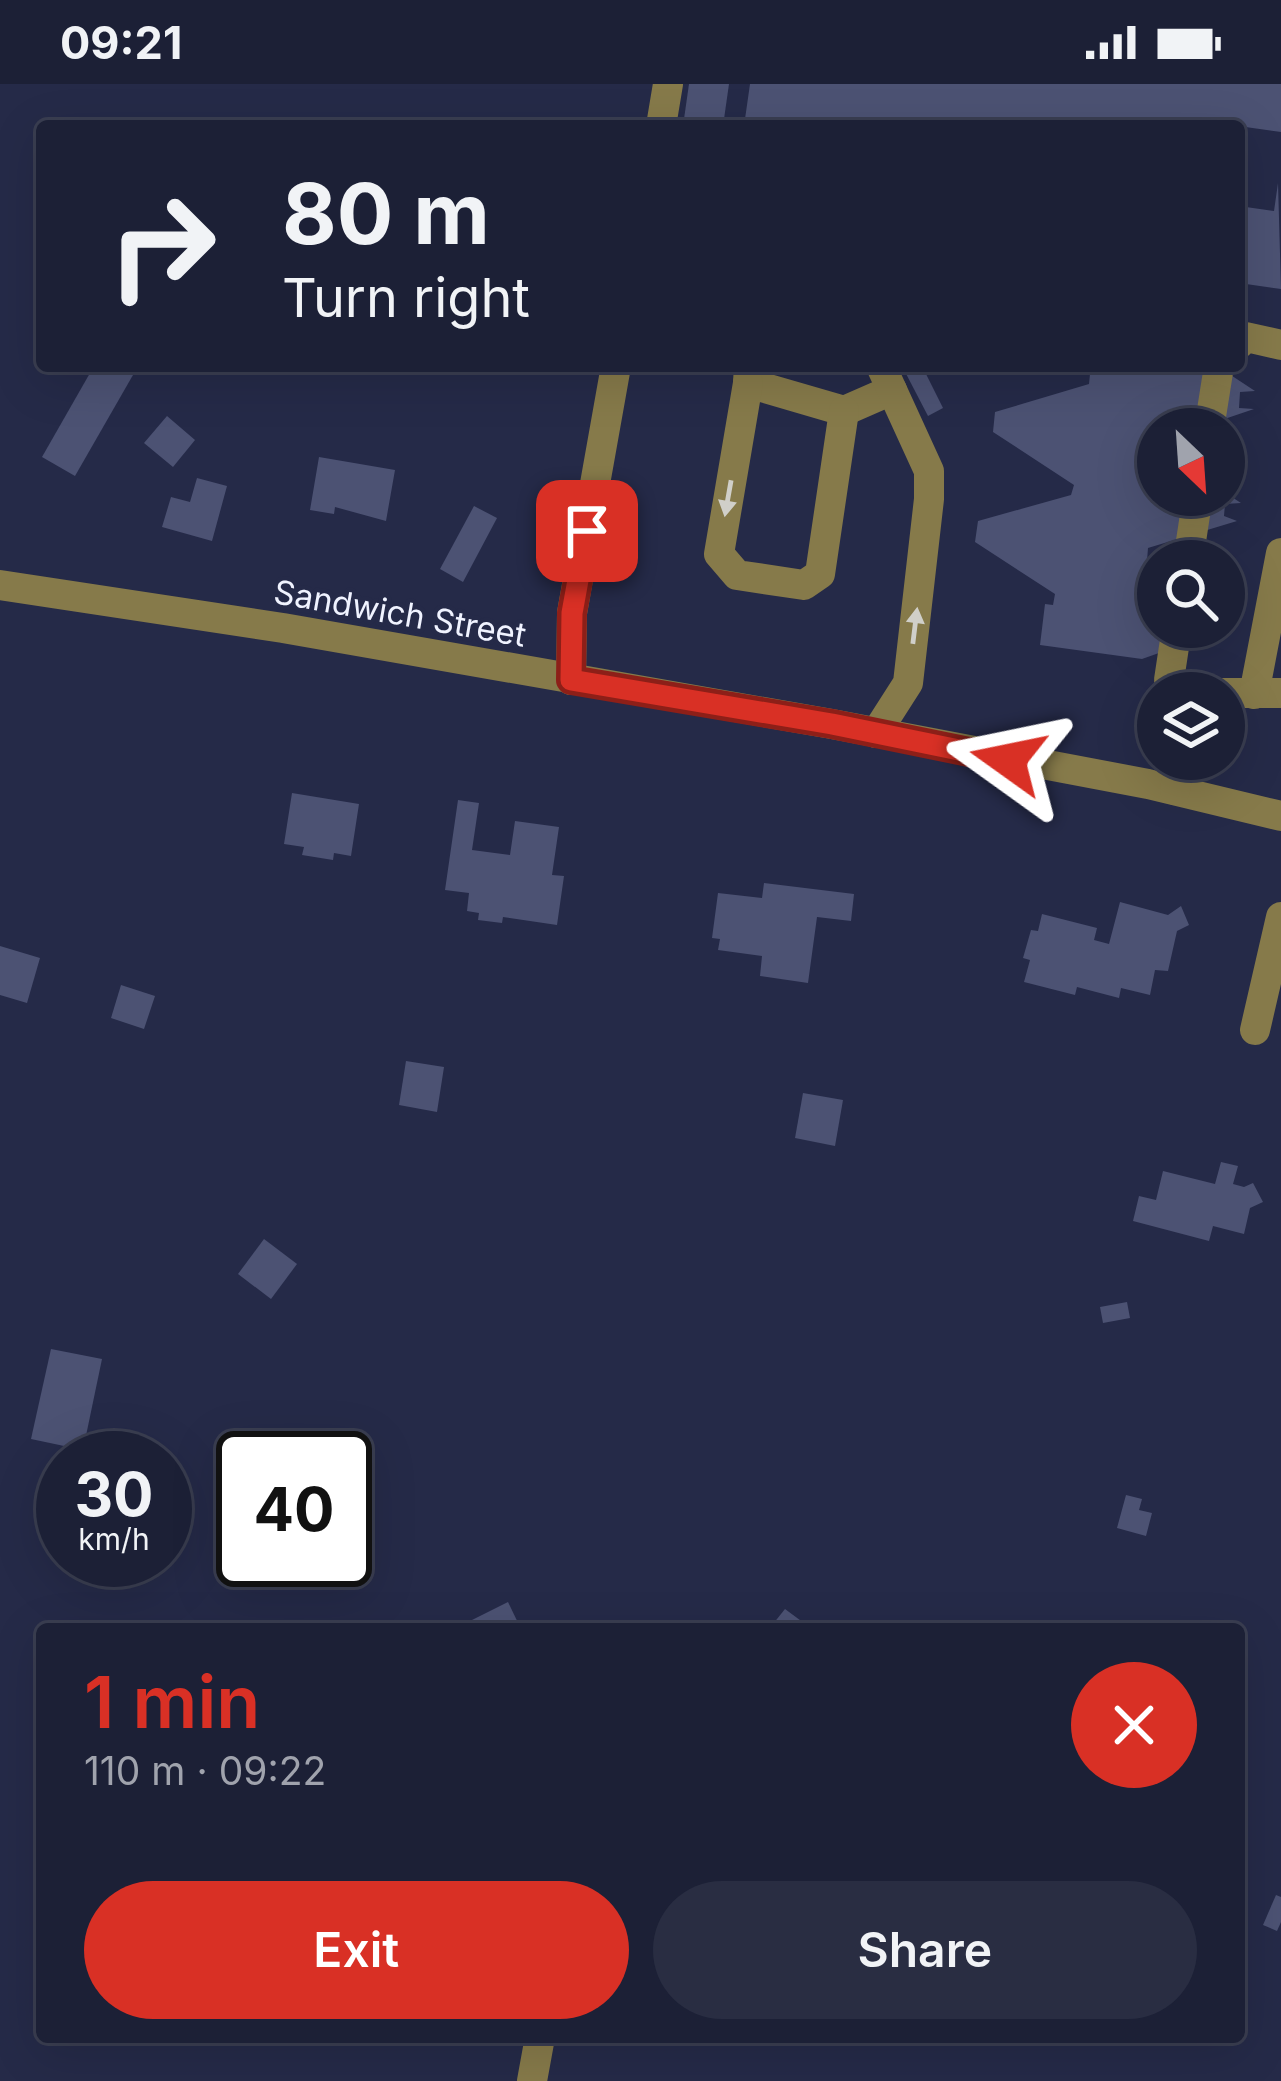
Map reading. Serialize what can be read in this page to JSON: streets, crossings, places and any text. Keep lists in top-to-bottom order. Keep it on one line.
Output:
{"streets":{"street":["Sandwich Street"]},"north":"bottom right","page":{"status":"09:21","turn":["80 m","Turn right"],"speed":"30 km/h","limit":"40","heading":["1 min","110 m · 09:22"],"buttons":["Exit","Share"]}}
